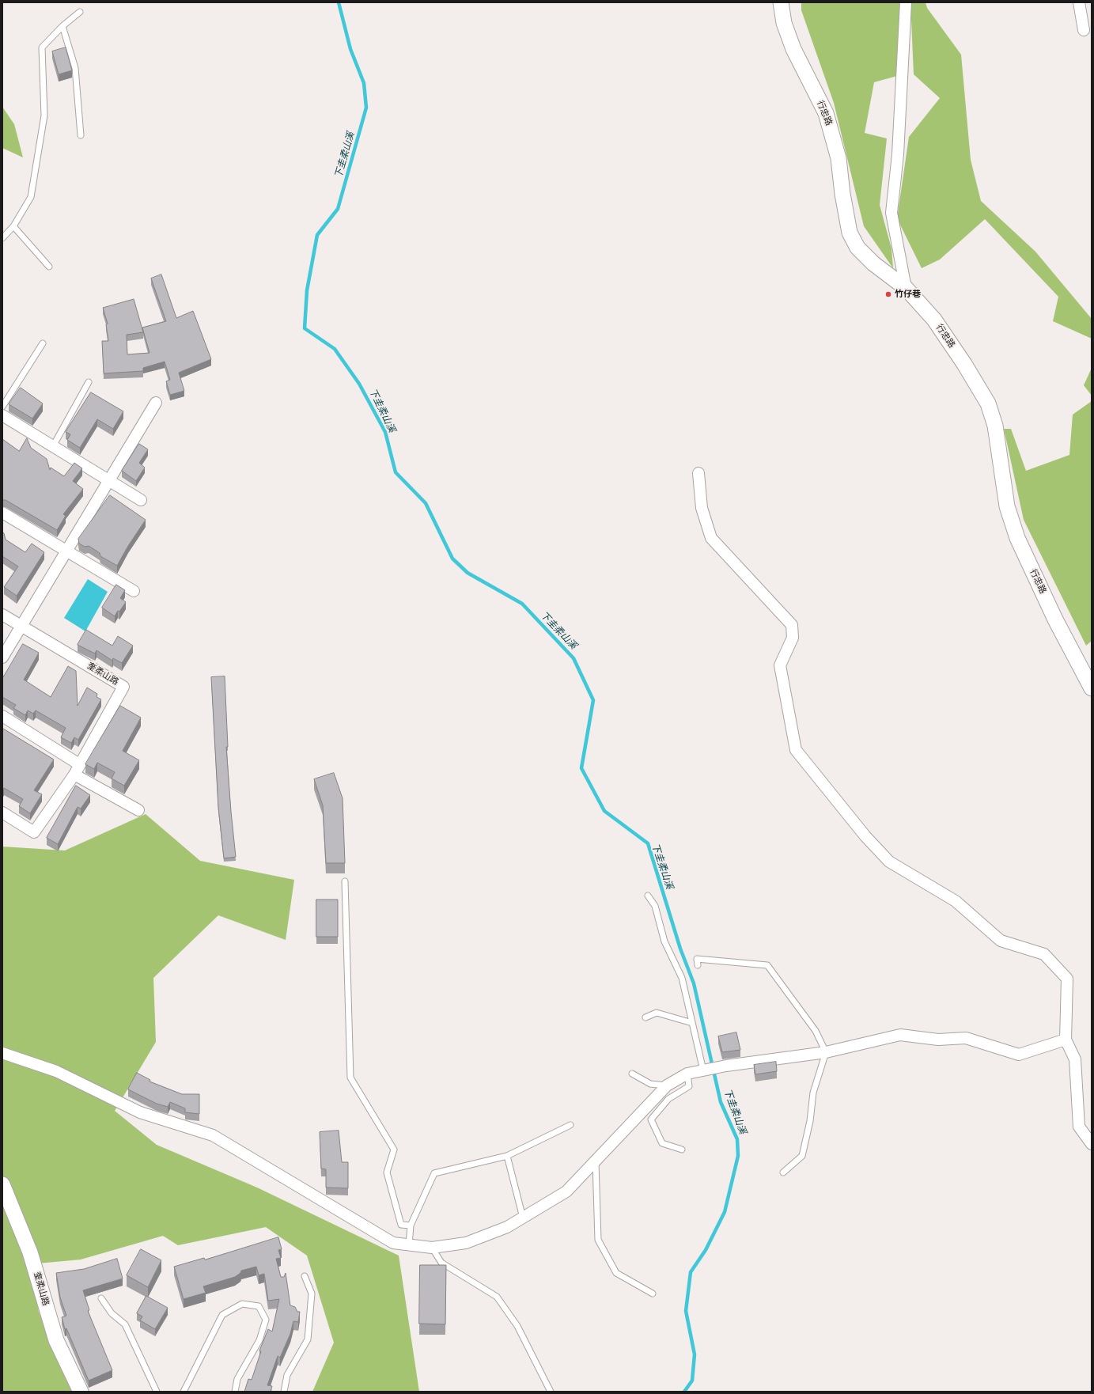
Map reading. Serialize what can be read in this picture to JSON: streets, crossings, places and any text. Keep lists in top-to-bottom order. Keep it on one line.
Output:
{"streets":{"street":["行忠路","奎柔山路"]},"water":["下圭柔山溪"],"places":["竹仔巷"]}
